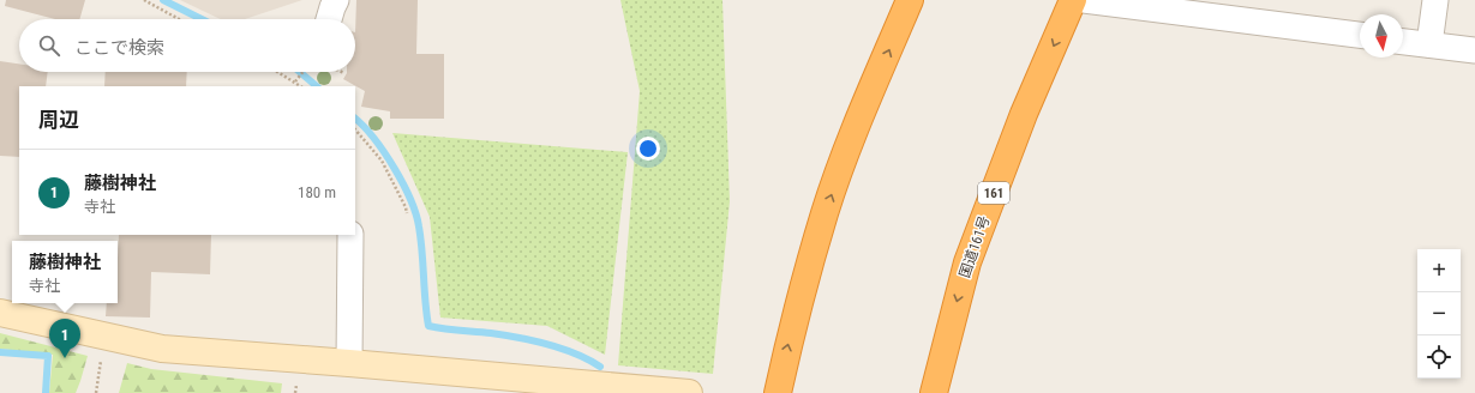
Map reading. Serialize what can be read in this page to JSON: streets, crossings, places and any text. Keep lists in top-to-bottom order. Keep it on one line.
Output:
{"streets":{"highway":["161","国道161号"]},"north":"bottom","page":{"search":"ここで検索","heading":"周辺","list":[{"mark":"1","name":"藤樹神社","note":"寺社","value":"180 m"}],"popup":["藤樹神社","寺社"],"map_buttons":["+","−"],"pins":"1"}}
